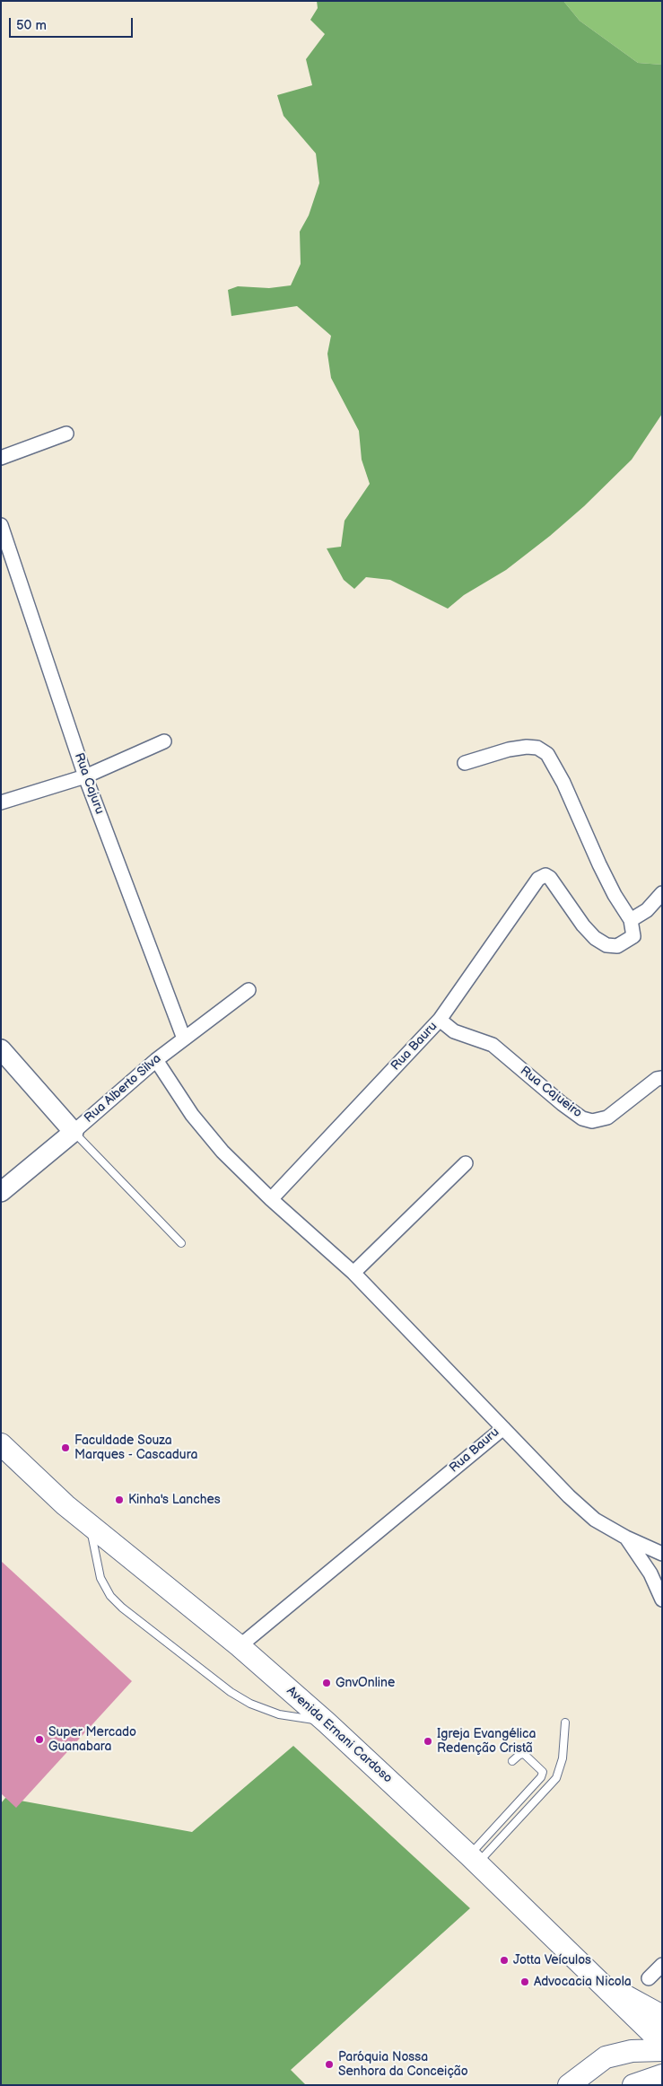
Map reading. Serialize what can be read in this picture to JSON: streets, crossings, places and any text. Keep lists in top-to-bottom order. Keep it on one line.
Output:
{"streets":{"main road":["Avenida Ernani Cardoso"],"street":["Rua Cajuru","Rua Bauru","Rua Alberto Silva","Rua Cajueiro"]},"crossings":[["Rua Cajuru","Rua Alberto Silva"],["Rua Bauru","Rua Alberto Silva"],["Rua Bauru","Rua Cajueiro"],["Rua Bauru","Avenida Ernani Cardoso"]],"places":["Faculdade Souza Marques - Cascadura","Kinha's Lanches","GnvOnline","Super Mercado Guanabara","Igreja Evangélica Redenção Cristã","Jotta Veículos","Advocacia Nicola","Paróquia Nossa Senhora da Conceição"],"scale_bar":"50 m"}
